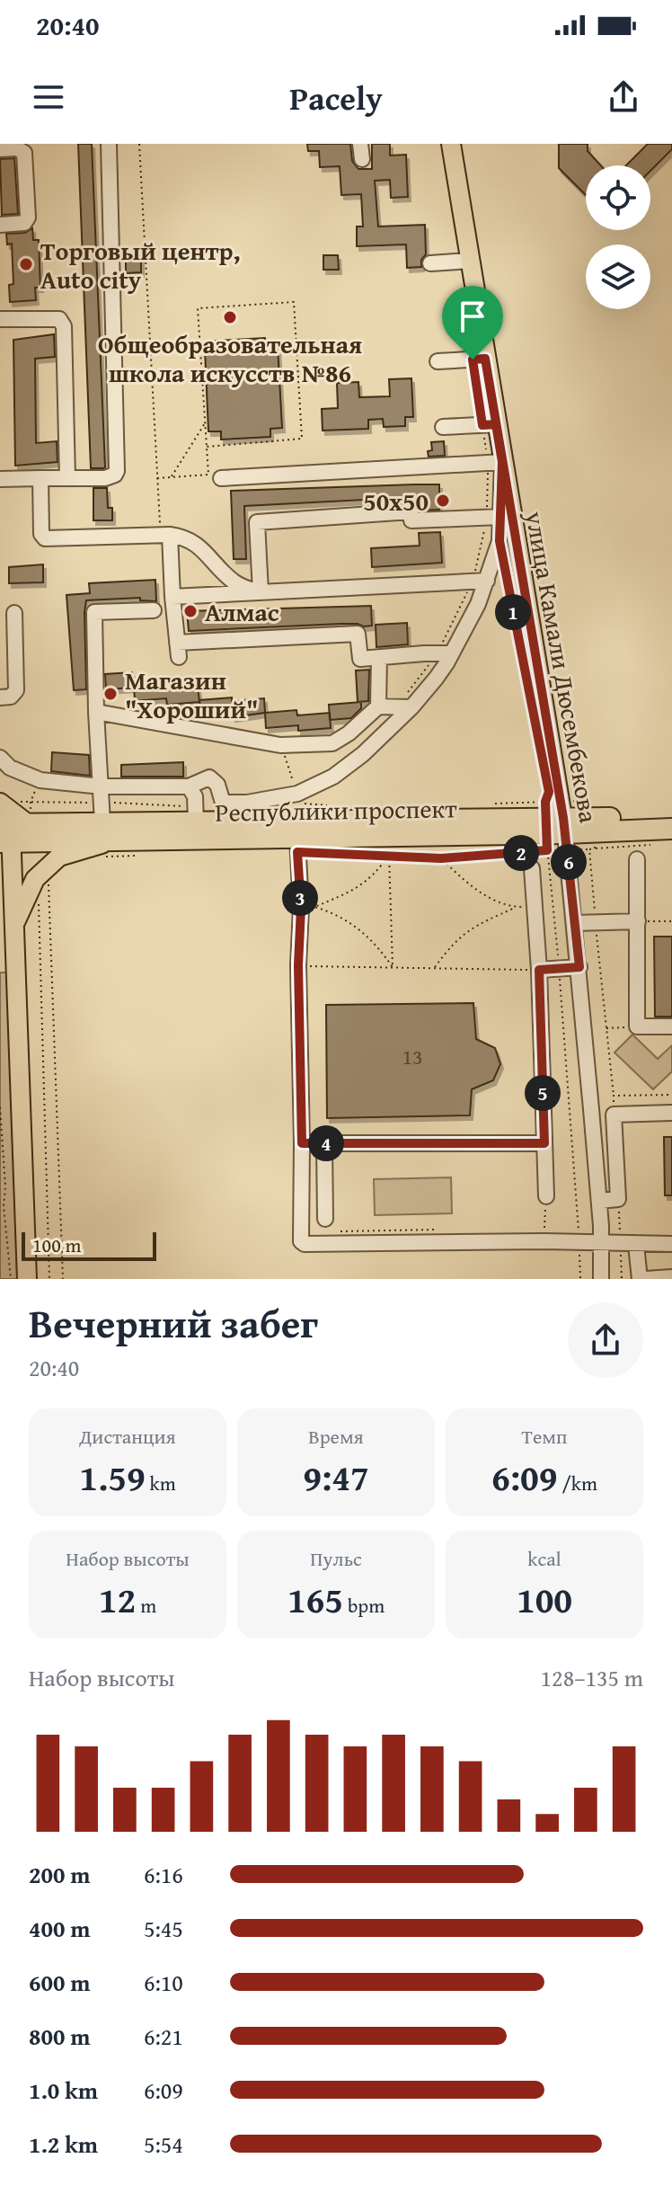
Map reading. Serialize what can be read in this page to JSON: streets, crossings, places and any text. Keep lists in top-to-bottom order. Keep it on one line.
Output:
{"streets":{"highway":["Республики проспект"],"main road":["улица Камали Дюсембекова"]},"crossings":[["улица Камали Дюсембекова","Республики проспект"]],"places":["Торговый центр, Auto city","Общеобразовательная школа искусств №86","50х50","Алмас","Магазин \"Хороший\""],"house_numbers":["13"],"scale_bar":"100 m","page":{"status":"20:40","header":"Pacely","pins":["1","2","6","3","5","4"],"scale":"100 m","heading":["Вечерний забег","20:40"],"stats":[["Дистанция","1.59 km"],["Время","9:47"],["Темп","6:09 /km"],["Набор высоты","12 m"],["Пульс","165 bpm"],["kcal","100"]],"chart":["Набор высоты","128–135 m"],"list":[{"name":"200 m","note":"6:16"},{"name":"400 m","note":"5:45"},{"name":"600 m","note":"6:10"},{"name":"800 m","note":"6:21"},{"name":"1.0 km","note":"6:09"},{"name":"1.2 km","note":"5:54"}]}}
